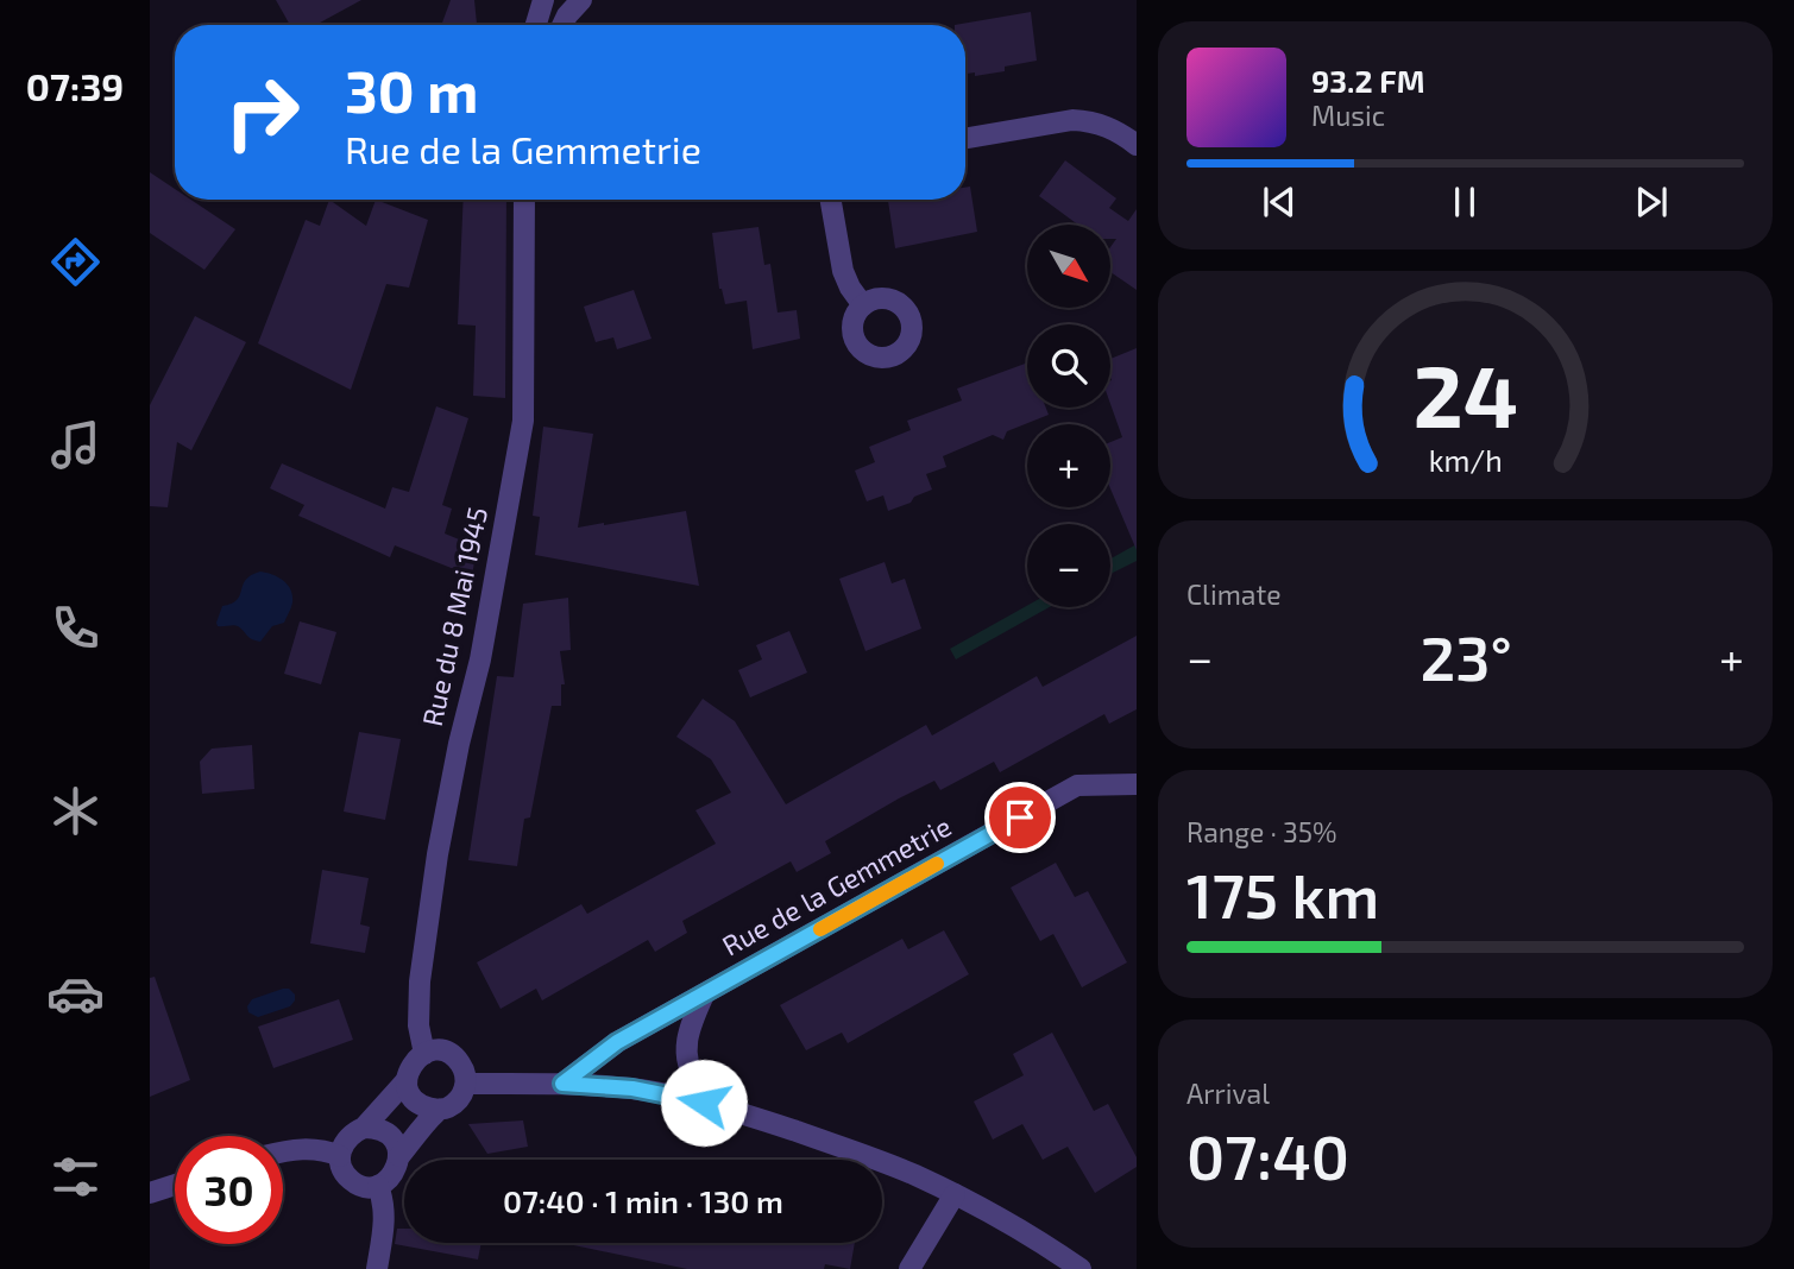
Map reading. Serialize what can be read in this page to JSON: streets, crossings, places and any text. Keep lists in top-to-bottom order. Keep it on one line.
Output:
{"streets":{"street":["Rue du 8 Mai 1945","Rue de la Gemmetrie"]},"north":"bottom right","page":{"tabs":"07:39","turn":["30 m","Rue de la Gemmetrie"],"song":["93.2 FM","Music"],"map_buttons":["+","−"],"tile":["Climate",["Range · 35%","175 km"],["Arrival","07:40"]],"heat":["−","23°","+"],"limit":"30","trip":"07:40 · 1 min · 130 m","gauge":["24","km/h"]}}
